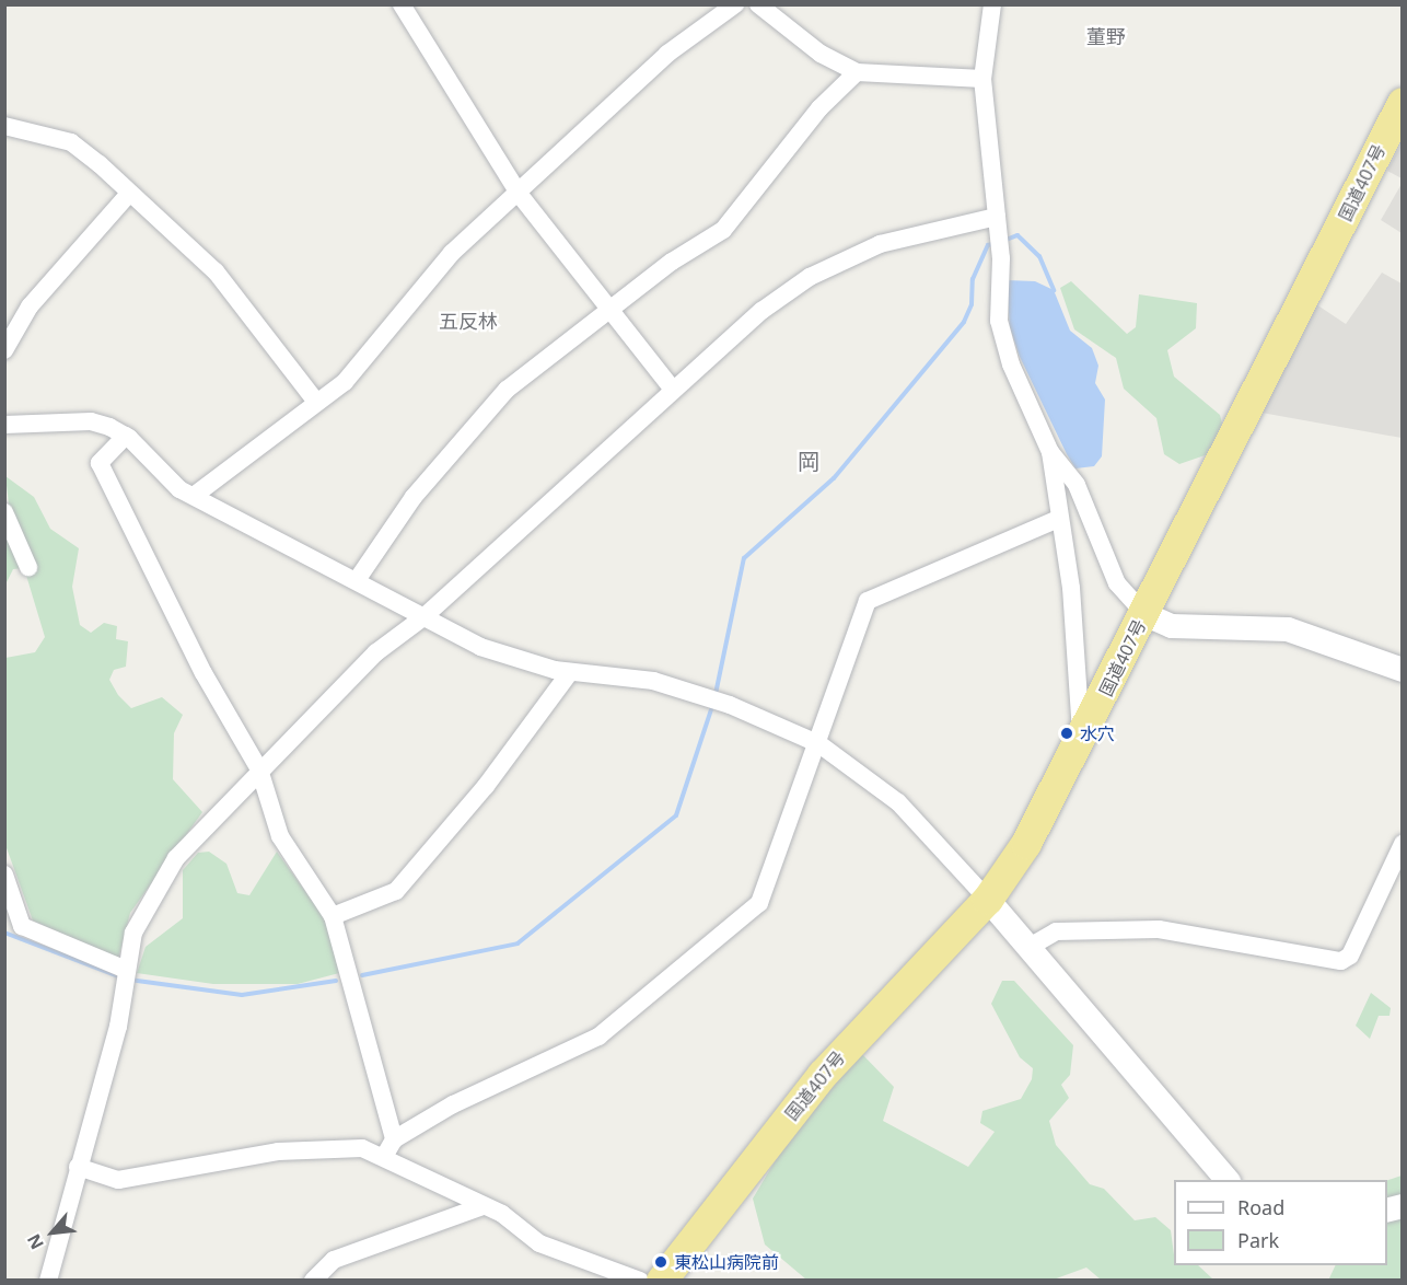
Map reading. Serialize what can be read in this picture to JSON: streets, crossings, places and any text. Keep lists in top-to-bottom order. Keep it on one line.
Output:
{"streets":{"highway":["国道407号"]},"districts":["董野","五反林","岡"],"places":["水穴","東松山病院前"],"legend":["Road","Park"],"north":"bottom left"}
